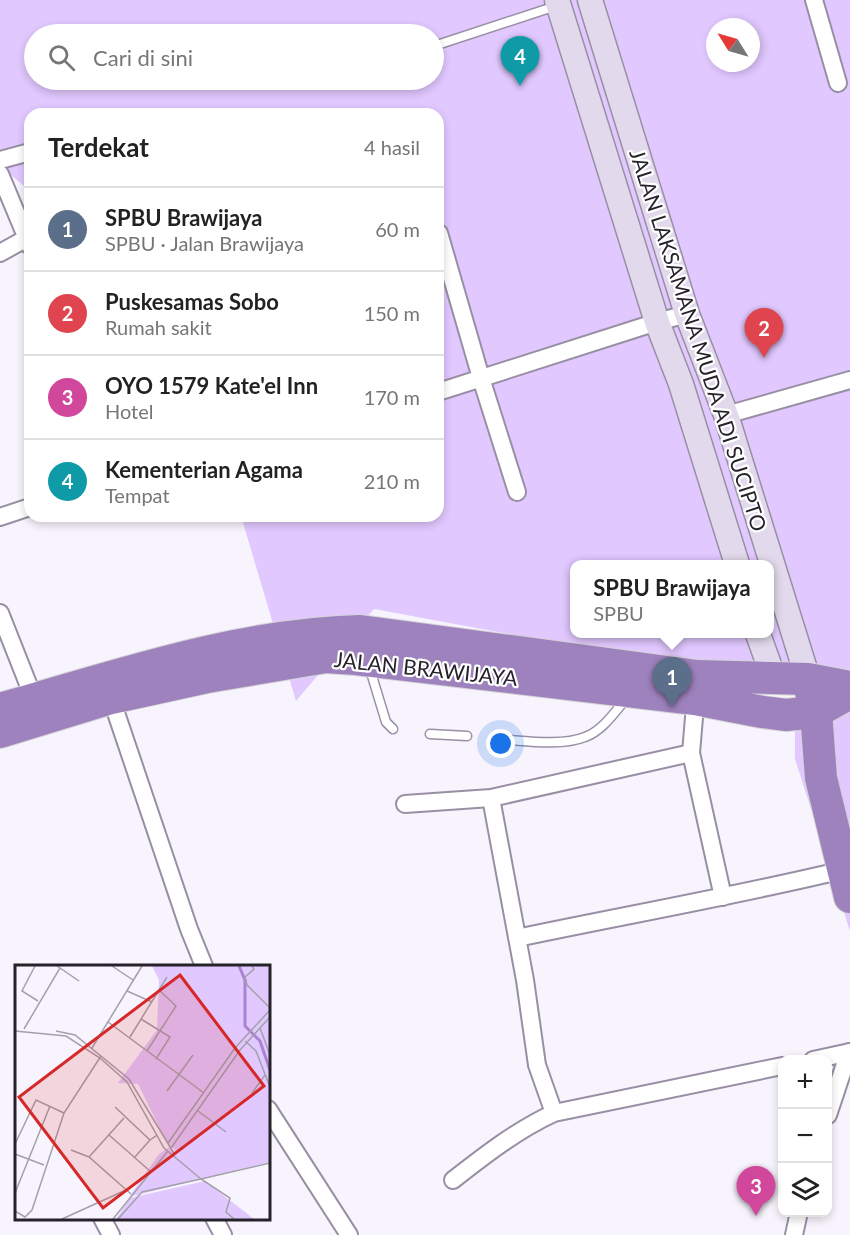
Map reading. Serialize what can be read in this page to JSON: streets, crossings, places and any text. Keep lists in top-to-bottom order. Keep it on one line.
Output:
{"streets":{"highway":["JALAN BRAWIJAYA"],"main road":["JALAN LAKSAMANA MUDA ADI SUCIPTO"]},"crossings":[["JALAN LAKSAMANA MUDA ADI SUCIPTO","JALAN BRAWIJAYA"]],"north":"top left","page":{"search":"Cari di sini","pins":["4","2","1","3"],"heading":["Terdekat","4 hasil"],"list":[{"mark":"1","name":"SPBU Brawijaya","note":"SPBU · Jalan Brawijaya","value":"60 m"},{"mark":"2","name":"Puskesamas Sobo","note":"Rumah sakit","value":"150 m"},{"mark":"3","name":"OYO 1579 Kate'el Inn","note":"Hotel","value":"170 m"},{"mark":"4","name":"Kementerian Agama","note":"Tempat","value":"210 m"}],"popup":["SPBU Brawijaya","SPBU"],"map_buttons":["+","−"]}}
